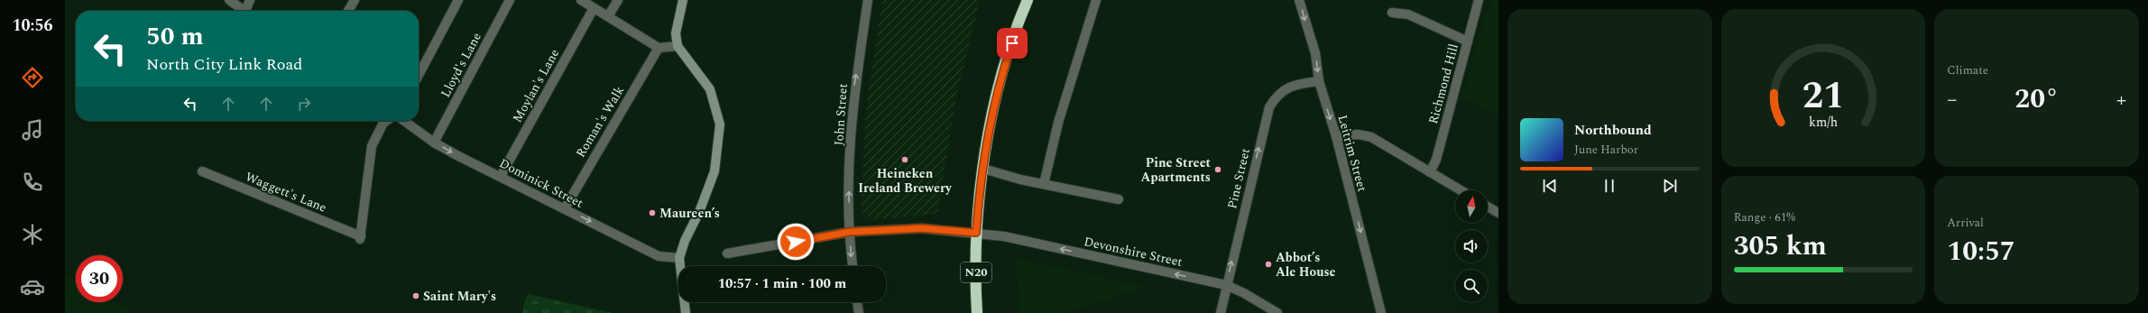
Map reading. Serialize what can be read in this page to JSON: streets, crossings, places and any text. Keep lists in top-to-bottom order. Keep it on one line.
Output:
{"streets":{"highway":["N20"],"street":["Lloyd's Lane","Richmond Hill","Moylan's Lane","John Street","Roman's Walk","Leitrim Street","Pine Street","Dominick Street","Waggett's Lane","Devonshire Street"]},"crossings":[["Lloyd's Lane","Dominick Street"],["Moylan's Lane","Dominick Street"],["John Street","Devonshire Street"],["Roman's Walk","Dominick Street"],["Leitrim Street","Pine Street"],["Pine Street","Devonshire Street"],["Devonshire Street","N20"]],"one_way":["Leitrim Street","Pine Street","Dominick Street"],"places":["Heineken Ireland Brewery","Pine Street Apartments","Maureen’s","Abbot’s Ale House","Saint Mary's"],"north":"top","page":{"tabs":"10:56","tile":["Climate",["Range · 61%","305 km"],["Arrival","10:57"]],"turn":["50 m","North City Link Road"],"heat":["−","20°","+"],"song":["Northbound","June Harbor"],"limit":"30","trip":"10:57 · 1 min · 100 m","gauge":["21","km/h"]}}
